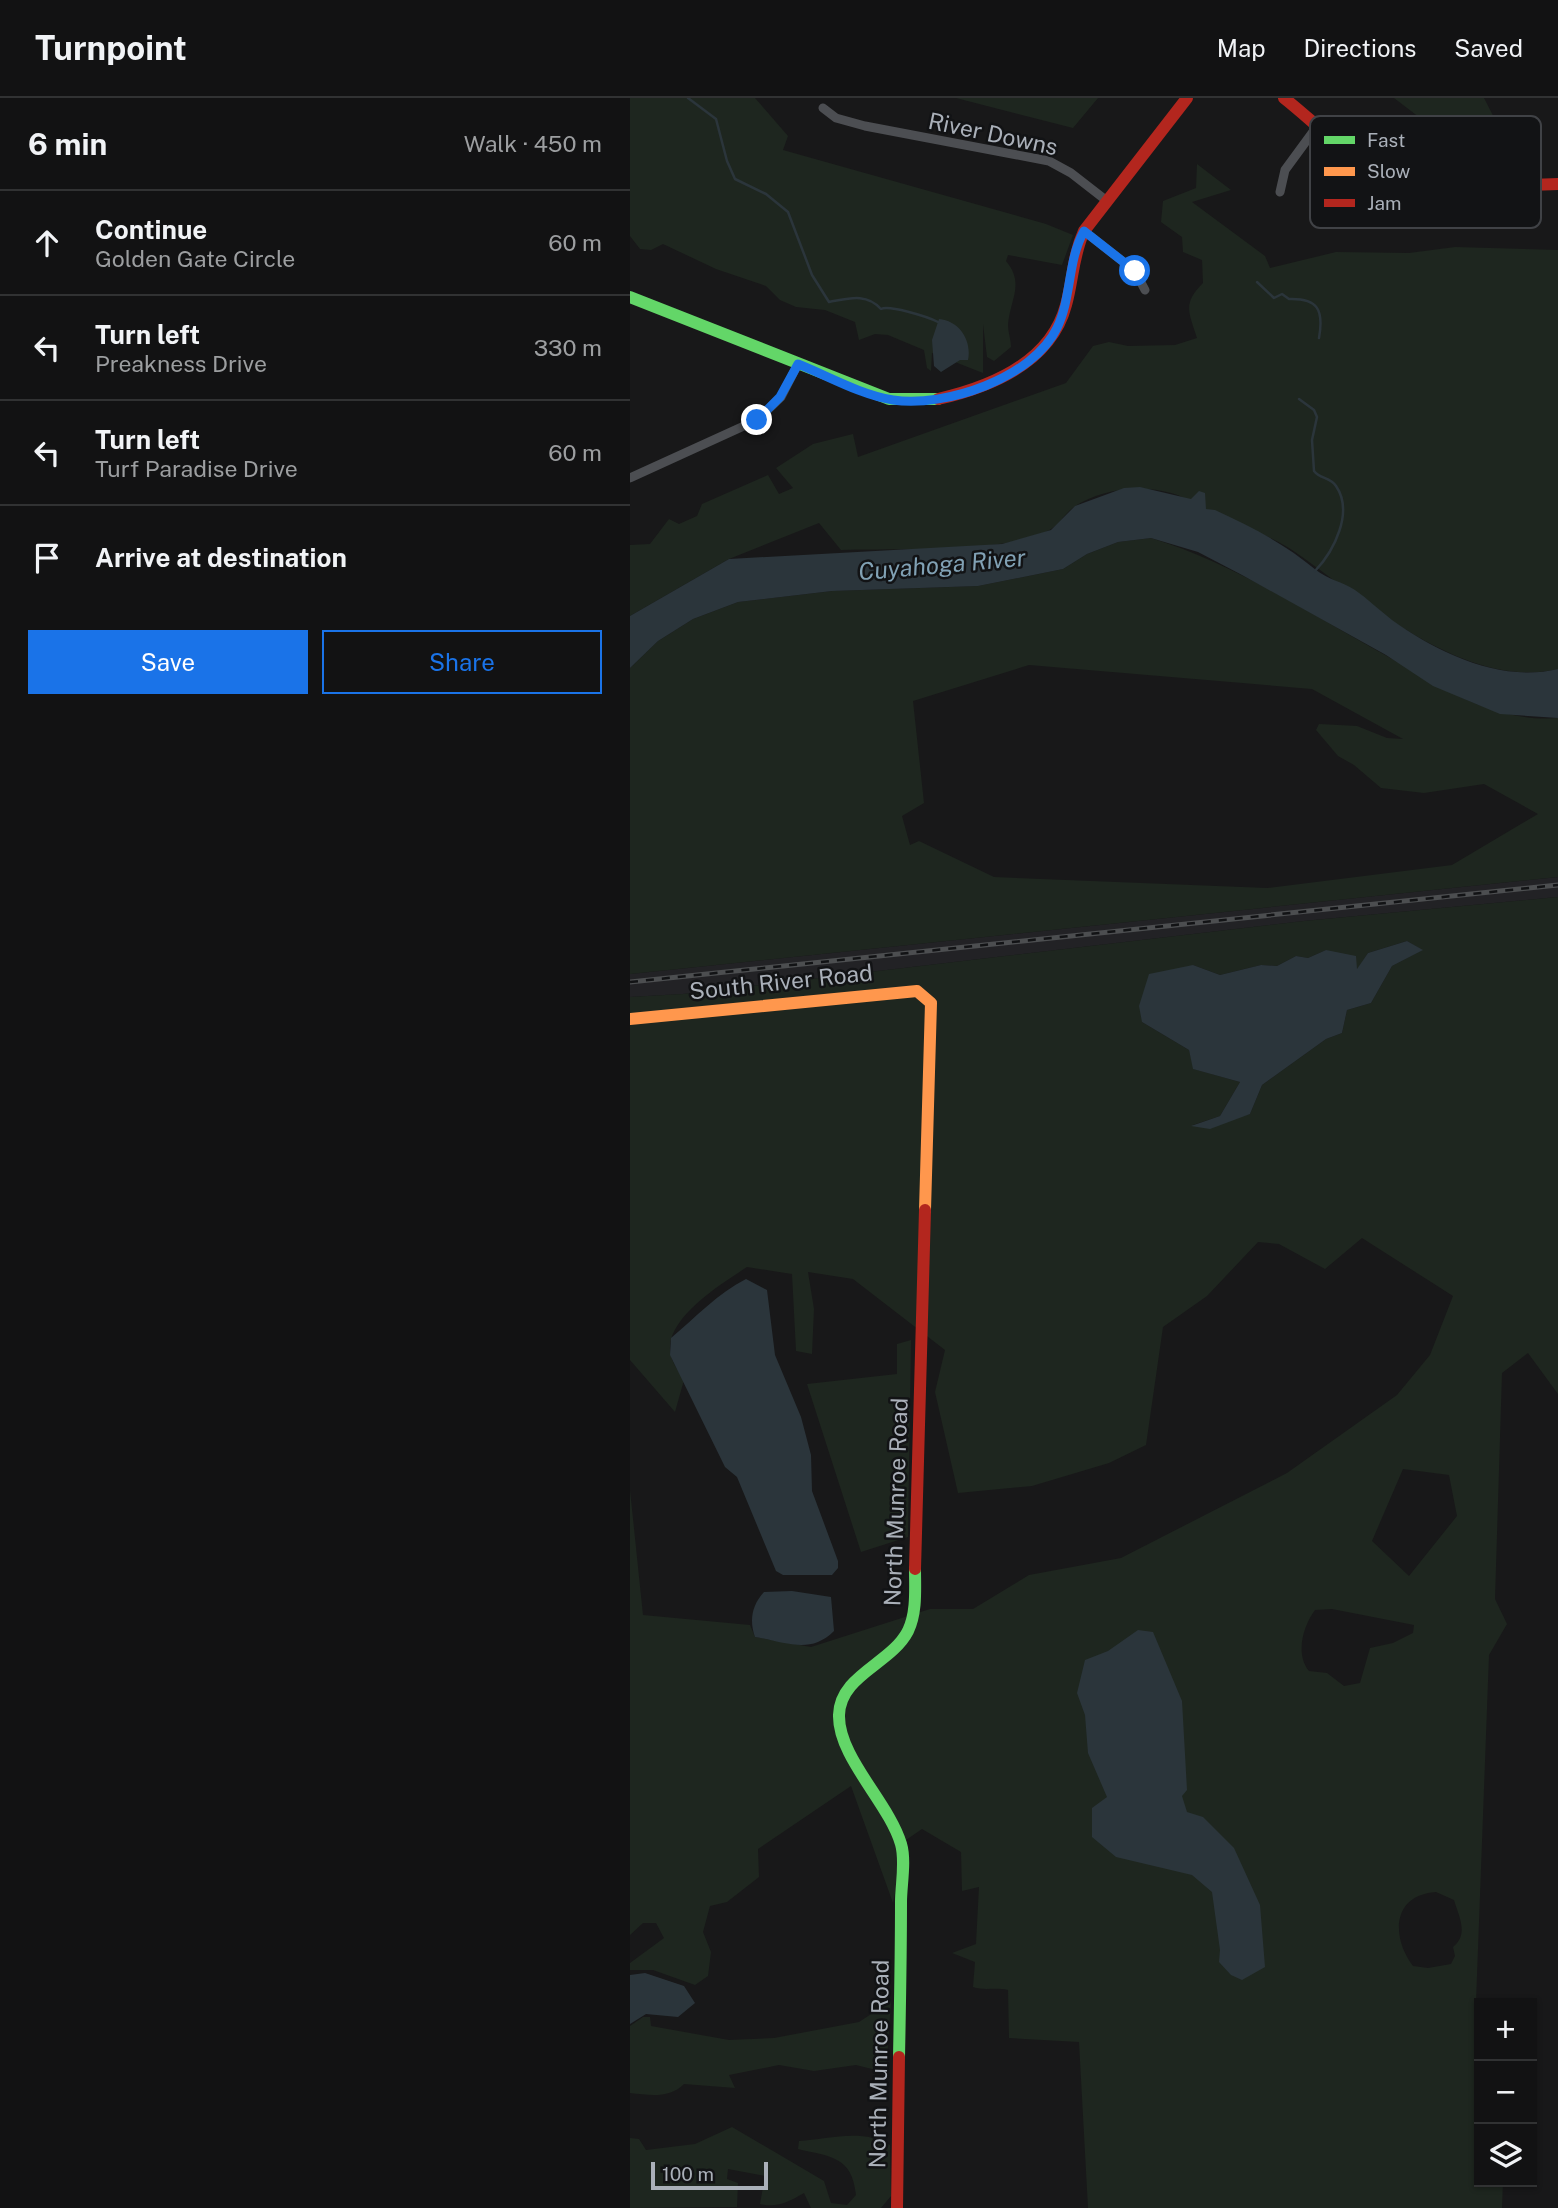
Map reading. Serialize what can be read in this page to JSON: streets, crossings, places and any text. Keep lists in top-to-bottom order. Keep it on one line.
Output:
{"streets":{"street":["River Downs","South River Road","North Munroe Road"]},"crossings":[["South River Road","North Munroe Road"]],"water":["Cuyahoga River"],"legend":["Fast","Slow","Jam"],"scale_bar":"100 m","page":{"header":"Turnpoint","nav":["Map","Directions","Saved"],"heading":["6 min","Walk · 450 m"],"list":[["Continue","Golden Gate Circle","60 m"],["Turn left","Preakness Drive","330 m"],["Turn left","Turf Paradise Drive","60 m"],"Arrive at destination"],"buttons":["Save","Share"],"map_buttons":["+","−"],"scale":"100 m"}}
